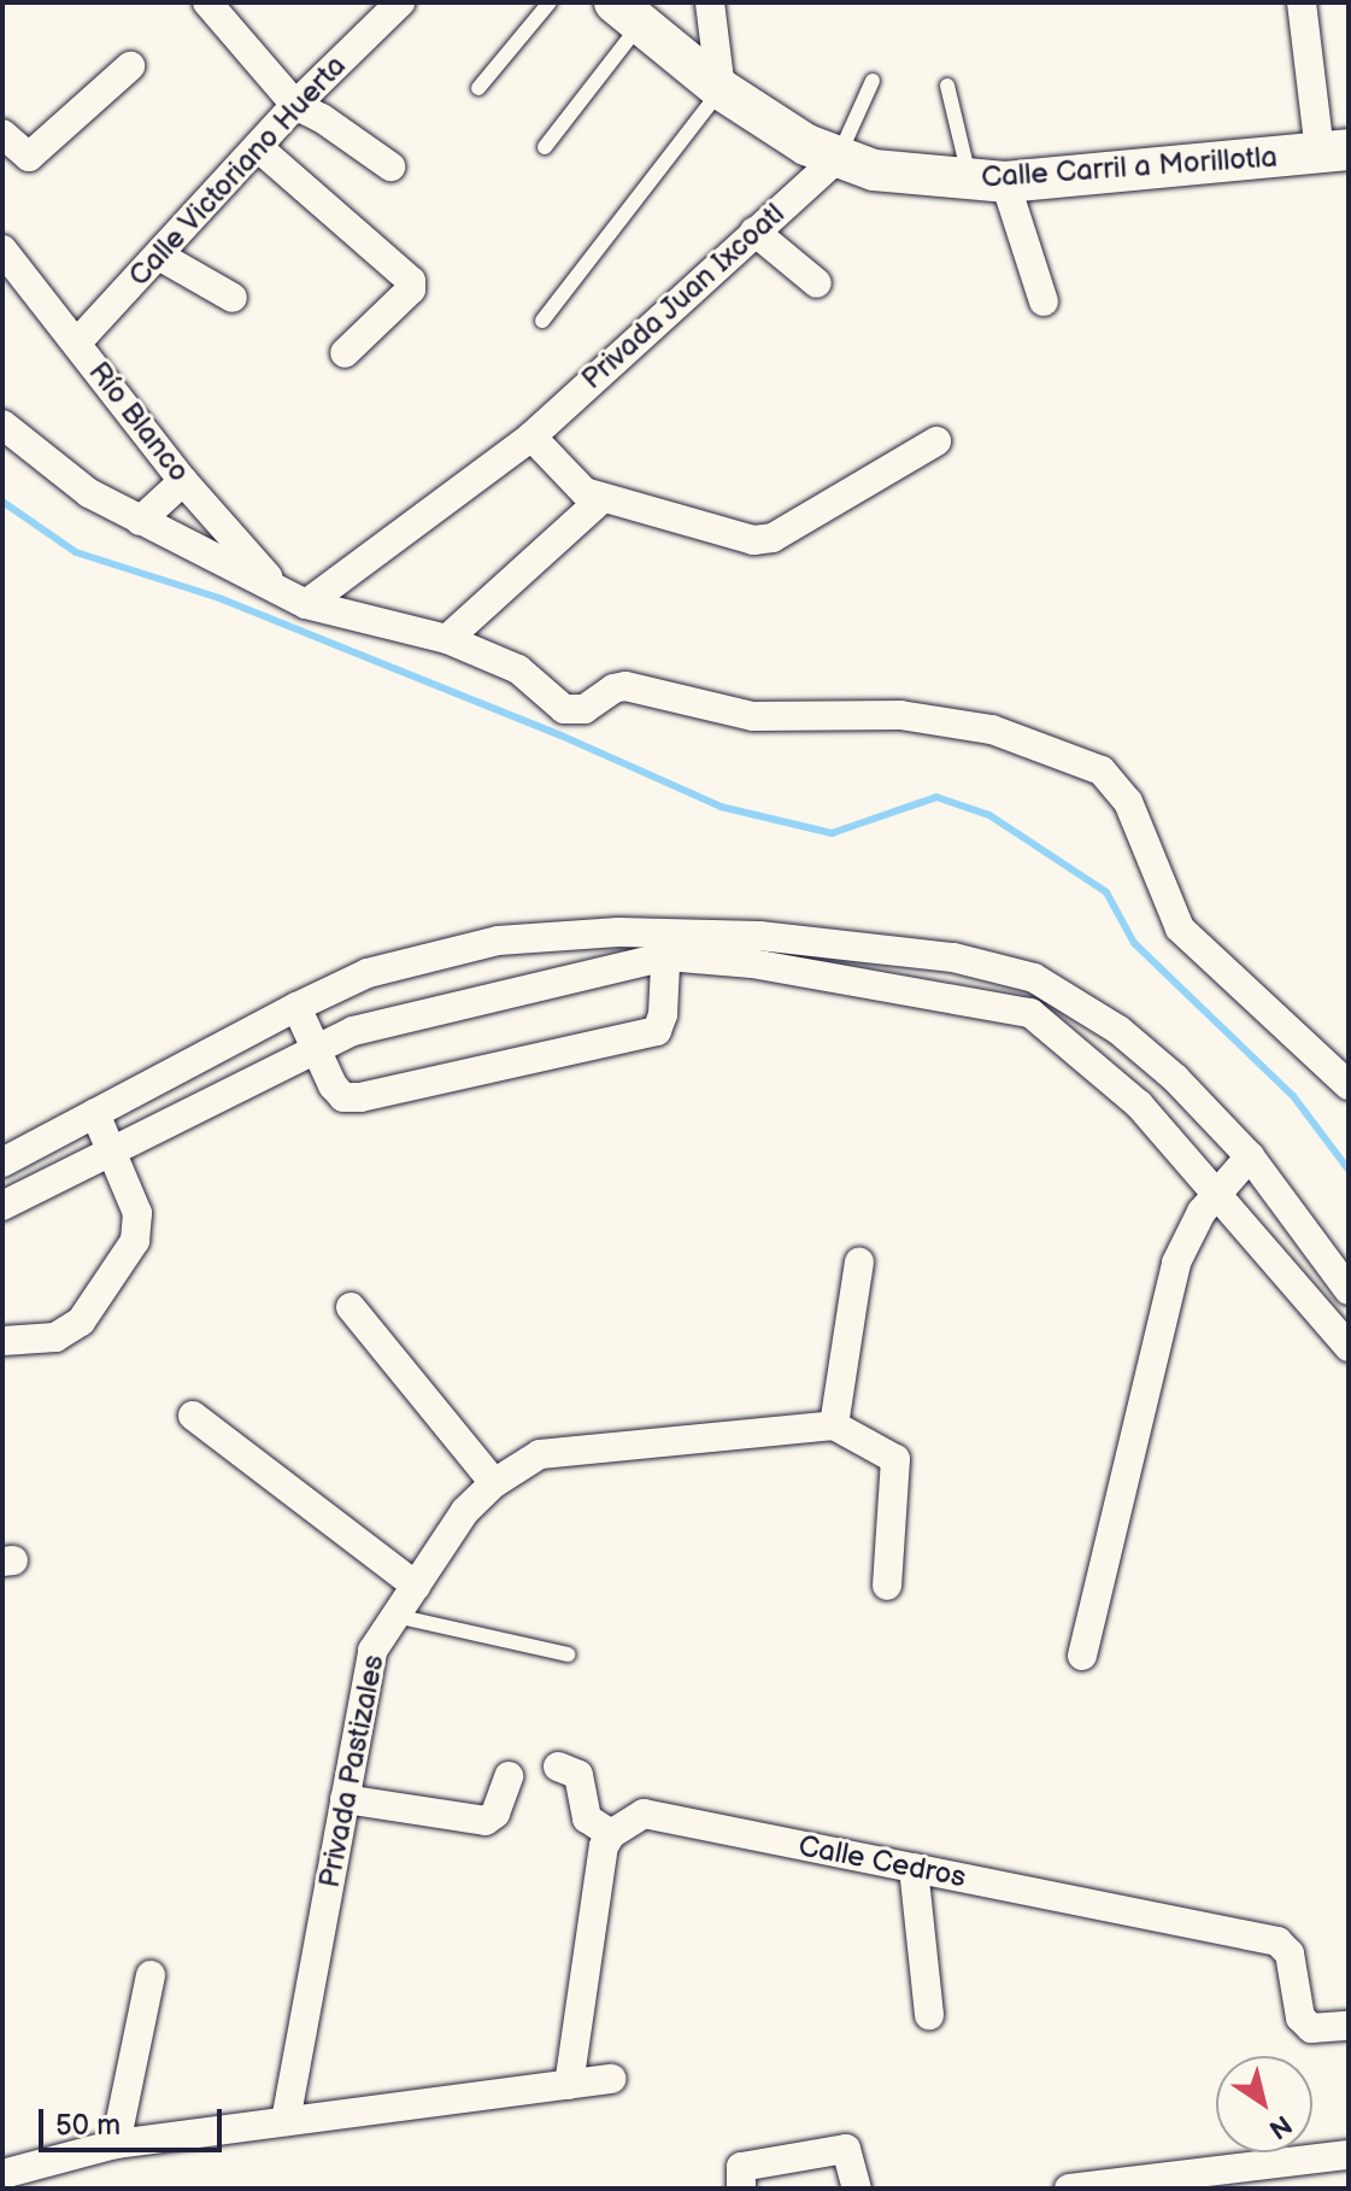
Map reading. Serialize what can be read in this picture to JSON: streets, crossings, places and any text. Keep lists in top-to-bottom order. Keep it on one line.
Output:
{"streets":{"street":["Calle Carril a Morillotla","Calle Victoriano Huerta","Privada Juan Ixcoatl","Río Blanco","Privada Pastizales","Calle Cedros"]},"crossings":[["Calle Carril a Morillotla","Privada Juan Ixcoatl"],["Calle Victoriano Huerta","Río Blanco"]],"scale_bar":"50 m","north":"bottom right"}
